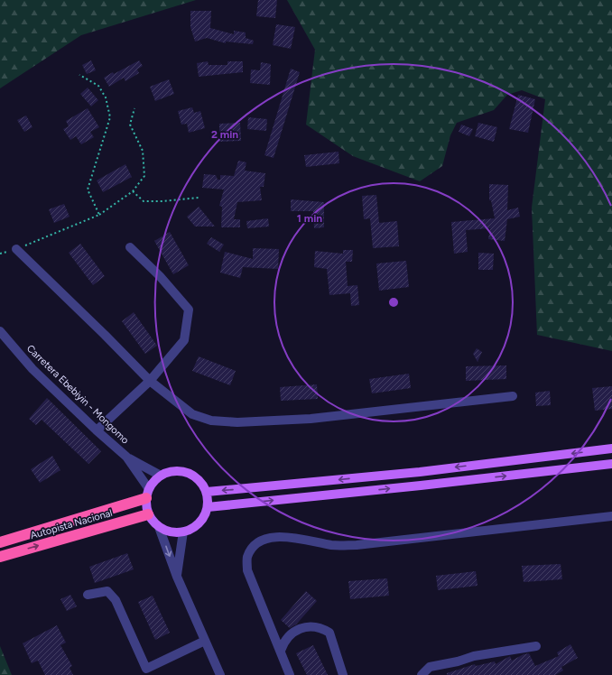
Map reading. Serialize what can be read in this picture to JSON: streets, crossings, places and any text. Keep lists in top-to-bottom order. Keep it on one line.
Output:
{"streets":{"highway":["Autopista Nacional"],"street":["Carretera Ebebiyin - Mongomo"]},"crossings":[["Carretera Ebebiyin - Mongomo","Autopista Nacional"]],"rings":["2 min","1 min"]}
